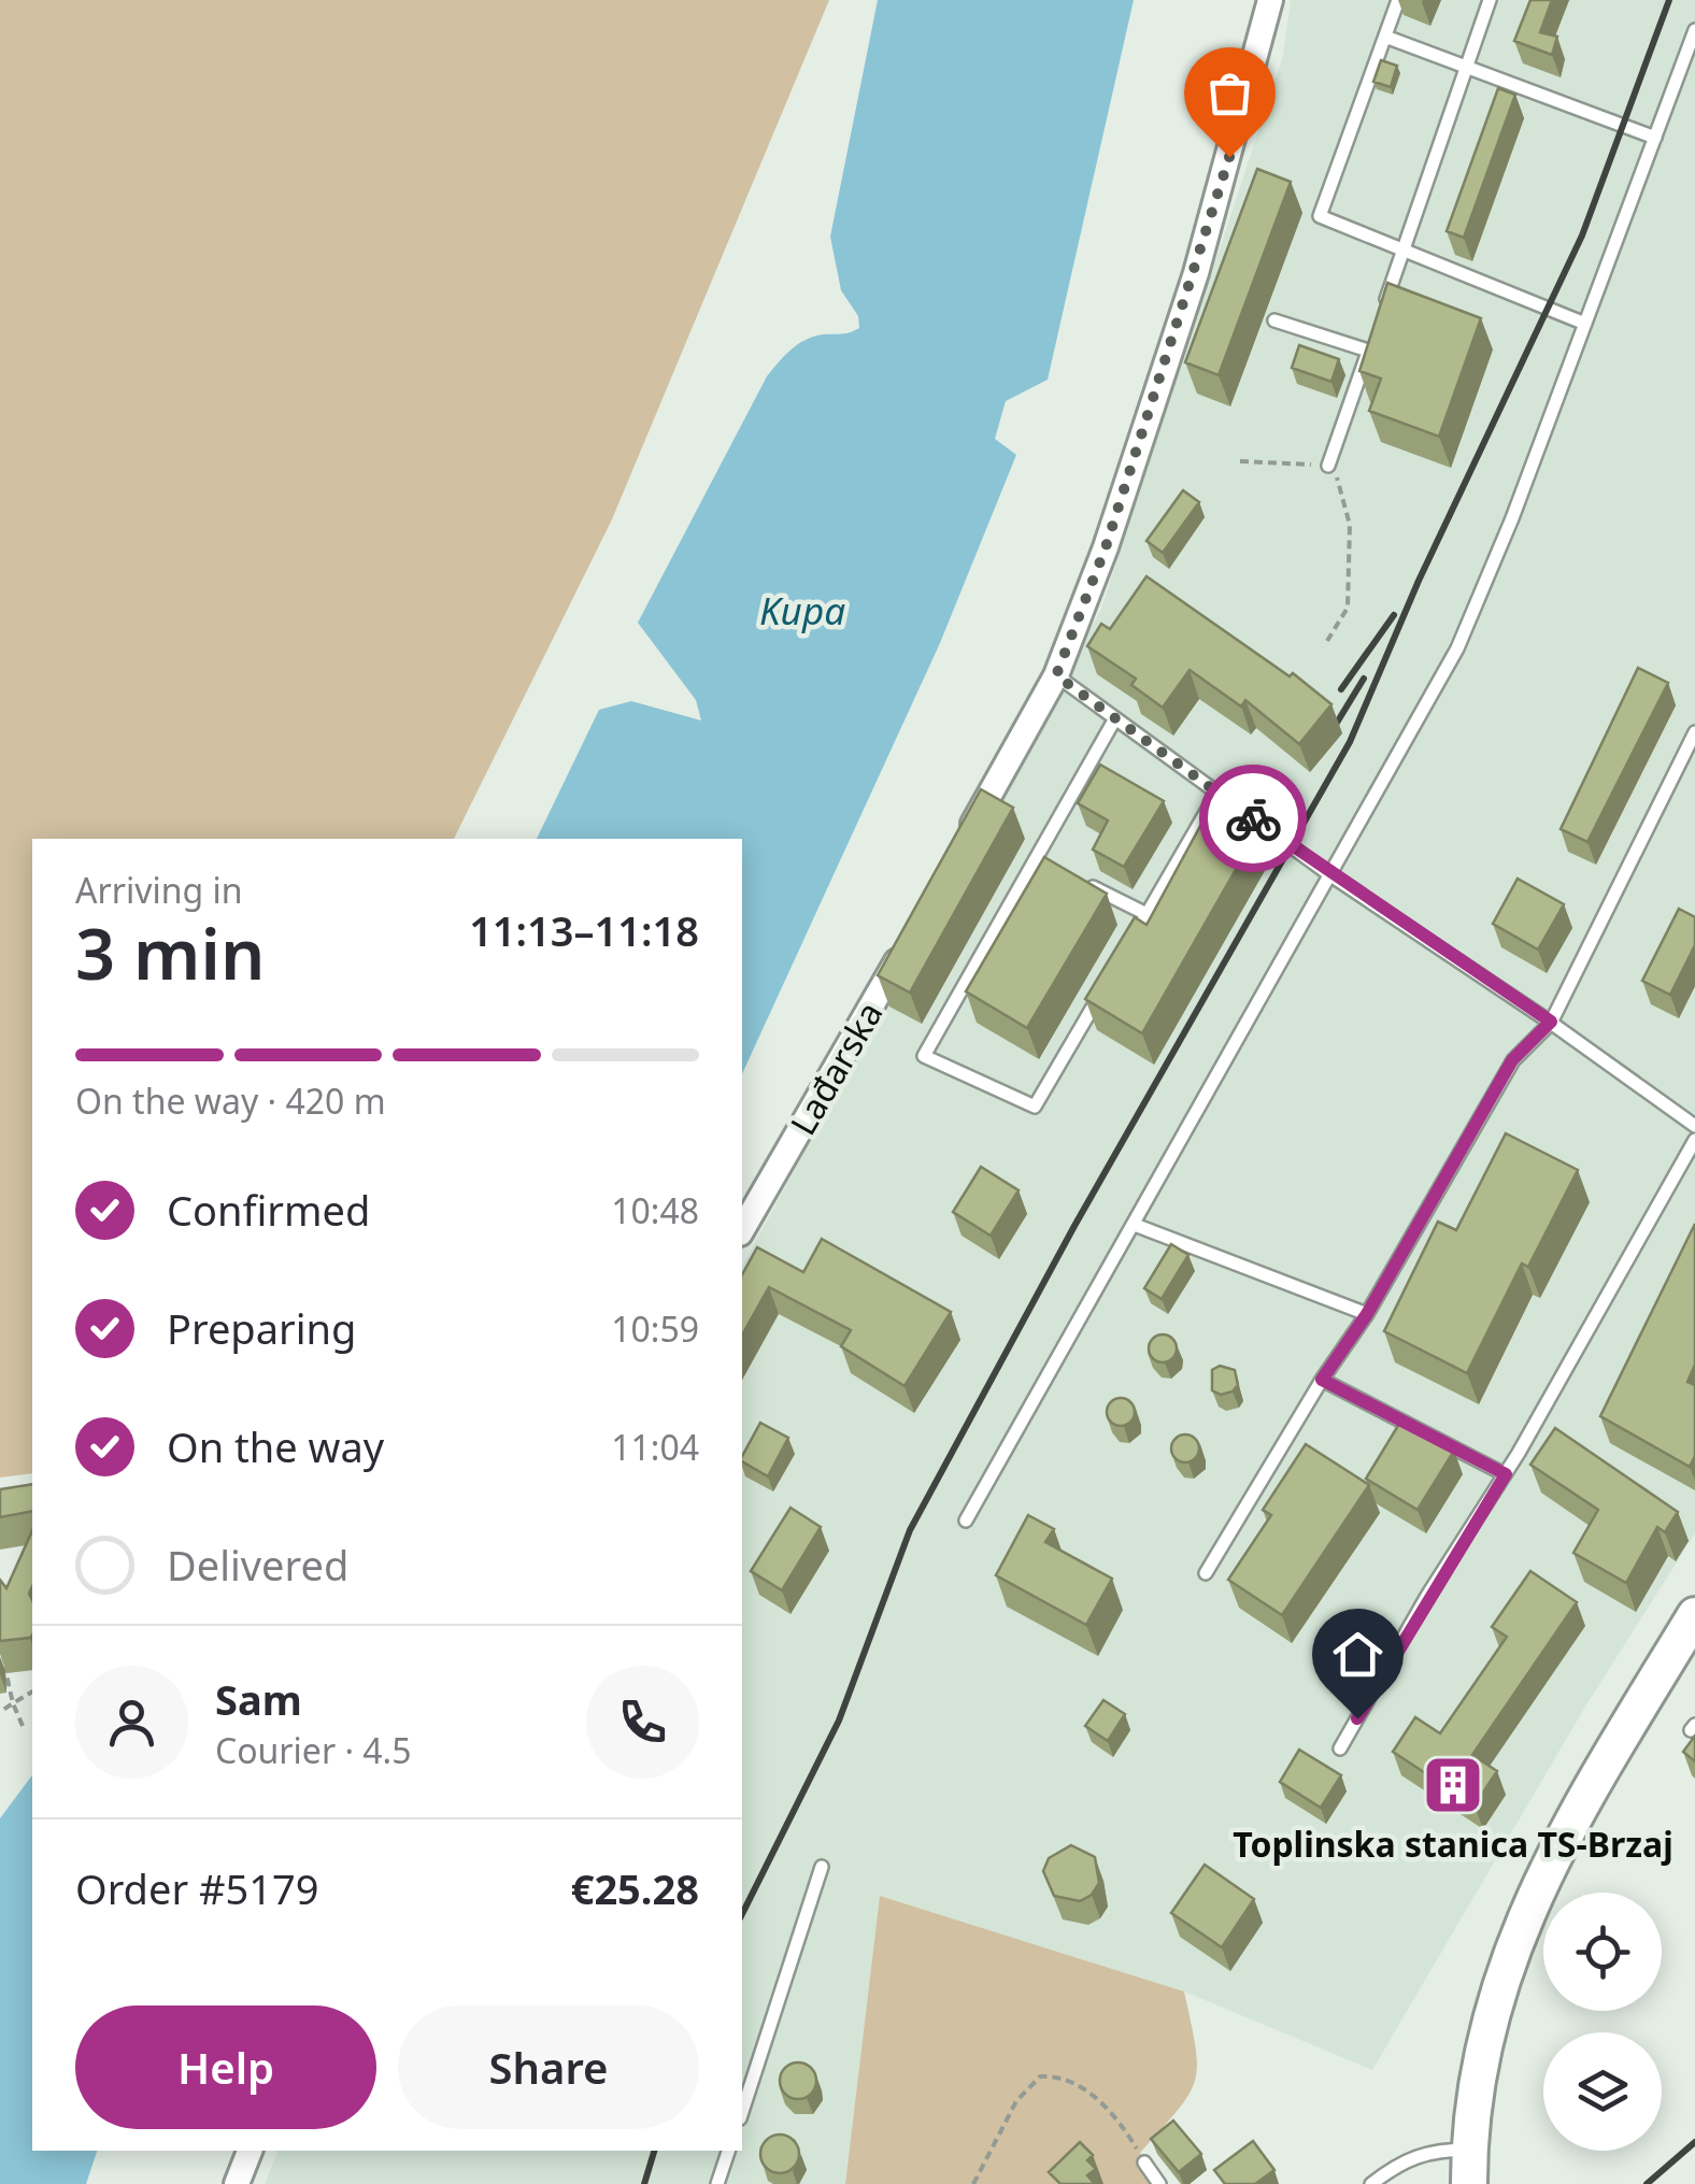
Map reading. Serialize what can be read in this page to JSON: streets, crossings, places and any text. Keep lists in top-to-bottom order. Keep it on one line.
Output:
{"streets":{"street":["Lađarska"]},"water":["Kupa"],"places":{"building":["Toplinska stanica TS-Brzaj"]},"page":{"heading":["3 min","Arriving in","11:13–11:18"],"panel":["Sam","Courier · 4.5","Order #5179","€25.28"],"bar":"On the way · 420 m","list":[["Confirmed","10:48"],["Preparing","10:59"],["On the way","11:04"],"Delivered"],"buttons":["Help","Share"]}}
